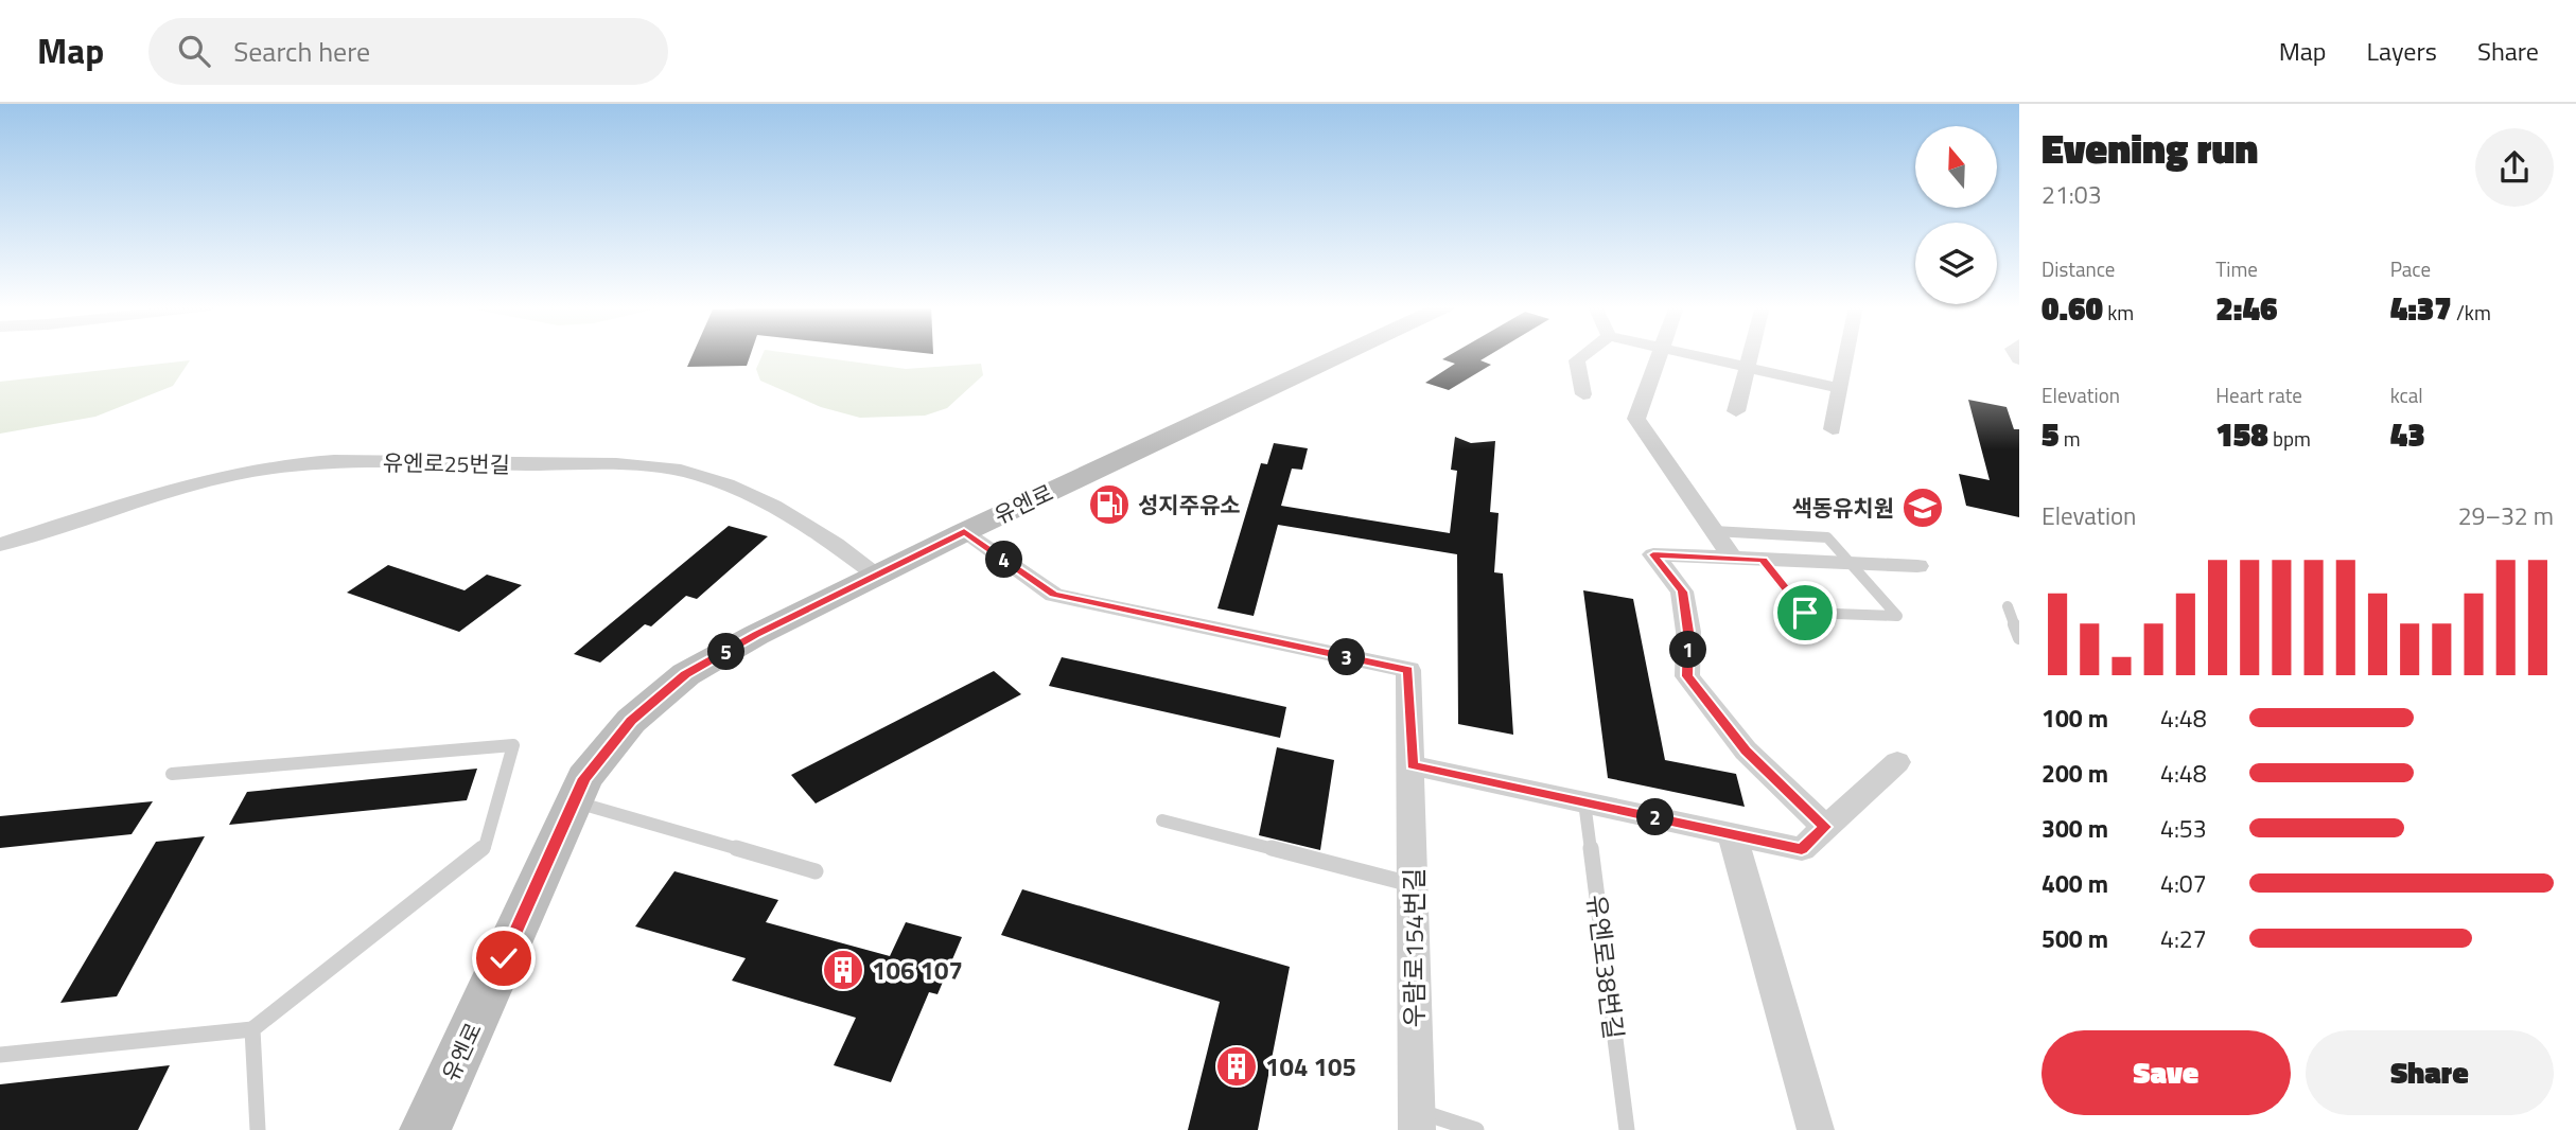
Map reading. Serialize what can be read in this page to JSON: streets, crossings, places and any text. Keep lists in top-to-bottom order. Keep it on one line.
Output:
{"streets":{"main road":["유엔로"],"street":["유엔로25번길","우람로154번길"],"lane":["유엔로38번길"]},"crossings":[["유엔로25번길","유엔로"]],"places":{"fuel station":["성지주유소"],"school or university":["색동유치원"],"building":["106 107","104 105"]},"north":"top","page":{"header":"Map","search":"Search here","nav":["Map","Layers","Share"],"heading":["Evening run","21:03"],"stats":[["Distance","0.60 km"],["Time","2:46"],["Pace","4:37 /km"],["Elevation","5 m"],["Heart rate","158 bpm"],["kcal","43"]],"chart":["Elevation","29–32 m"],"pins":["4","1","5","3","2"],"list":[{"name":"100 m","note":"4:48"},{"name":"200 m","note":"4:48"},{"name":"300 m","note":"4:53"},{"name":"400 m","note":"4:07"},{"name":"500 m","note":"4:27"}],"buttons":["Save","Share"]}}
